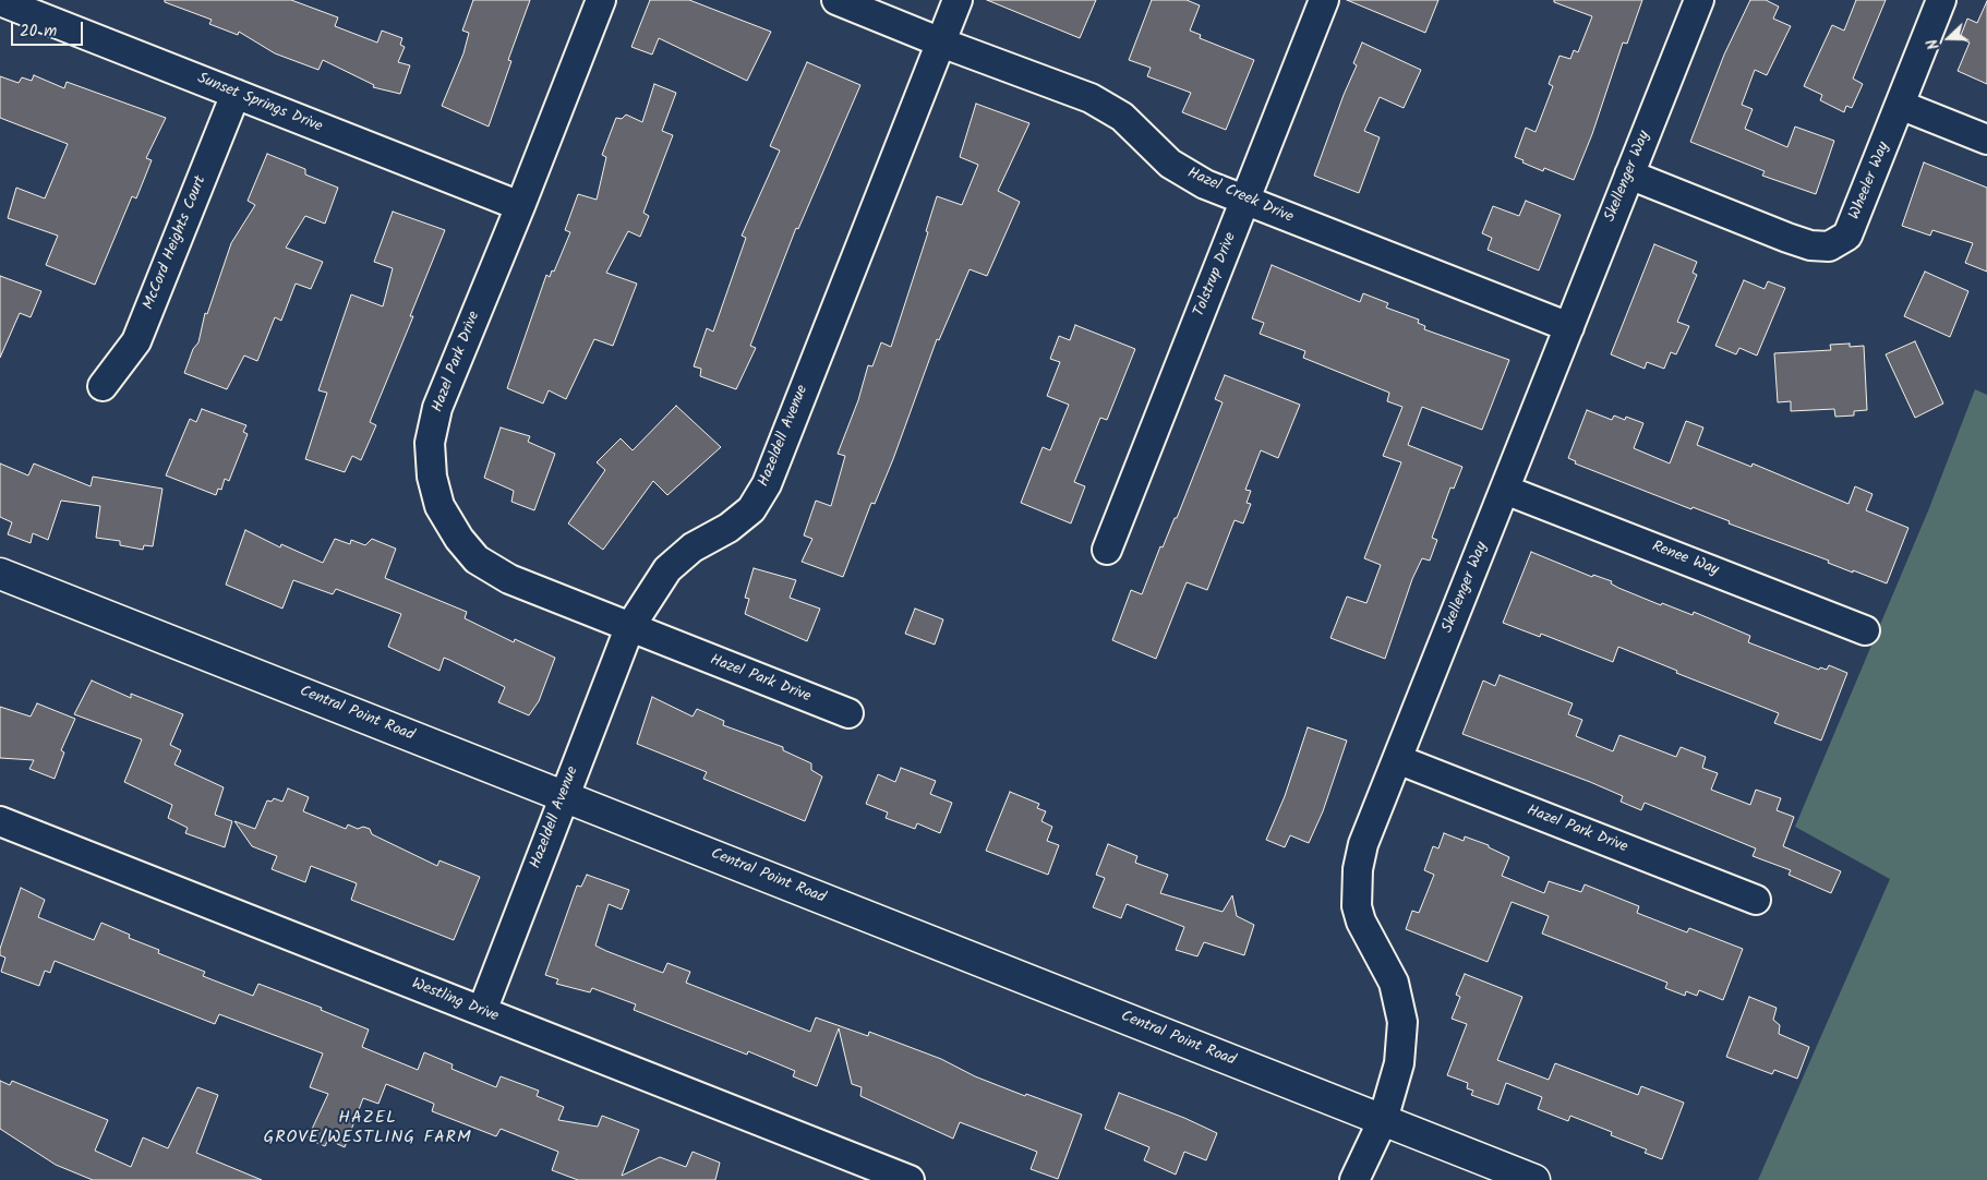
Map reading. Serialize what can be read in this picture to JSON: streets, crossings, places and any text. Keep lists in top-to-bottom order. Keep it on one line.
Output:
{"streets":{"street":["Sunset Springs Drive","Skellenger Way","Wheeler Way","Hazel Creek Drive","McCord Heights Court","Tolstrup Drive","Hazel Park Drive","Hazeldell Avenue","Renee Way","Central Point Road","Westling Drive"]},"crossings":[["Sunset Springs Drive","McCord Heights Court"],["Sunset Springs Drive","Hazel Park Drive"],["Skellenger Way","Wheeler Way"],["Skellenger Way","Hazel Creek Drive"],["Skellenger Way","Hazel Park Drive"],["Skellenger Way","Renee Way"],["Skellenger Way","Central Point Road"],["Hazel Creek Drive","Tolstrup Drive"],["Hazel Creek Drive","Hazeldell Avenue"],["Hazel Park Drive","Hazeldell Avenue"],["Hazeldell Avenue","Central Point Road"],["Hazeldell Avenue","Westling Drive"]],"districts":["HAZEL GROVE/WESTLING FARM"],"scale_bar":"20 m","north":"left"}
